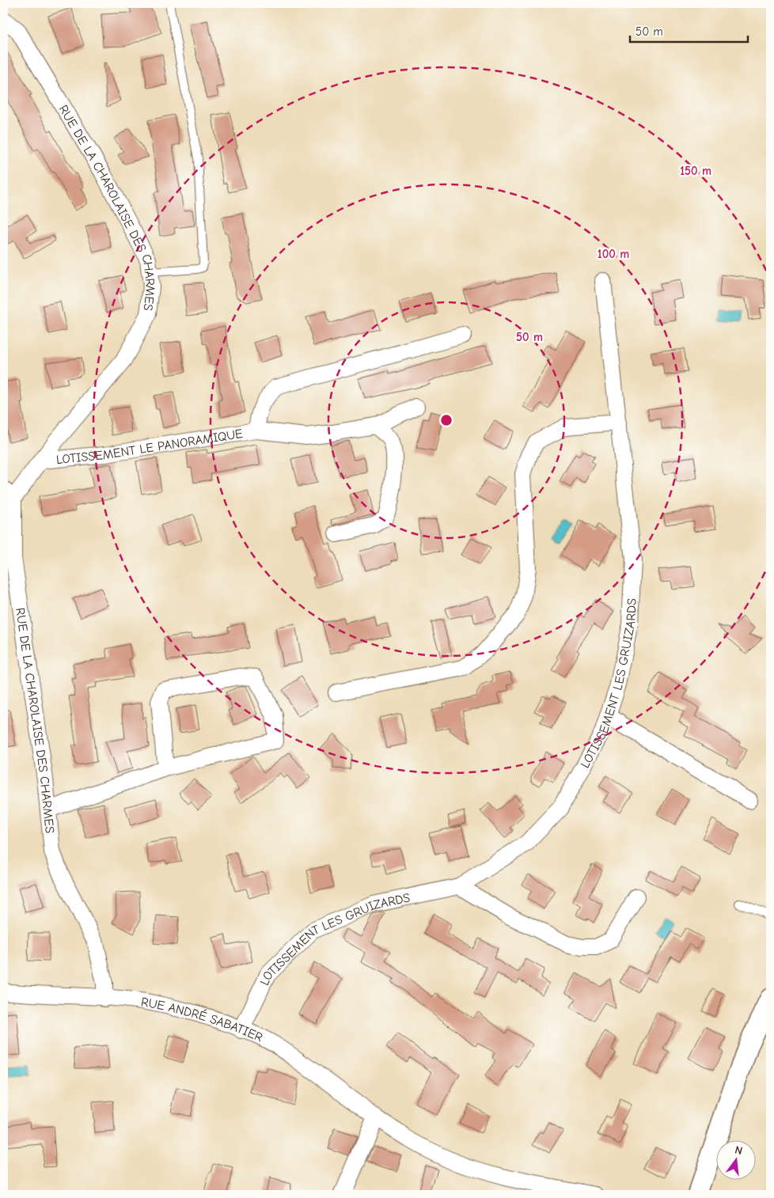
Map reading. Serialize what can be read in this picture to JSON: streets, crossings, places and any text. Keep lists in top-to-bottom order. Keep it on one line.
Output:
{"streets":{"street":["RUE DE LA CHAROLAISE DES CHARMES","LOTISSEMENT LE PANORAMIQUE","LOTISSEMENT LES GRUIZARDS","RUE ANDRÉ SABATIER"]},"crossings":[["RUE DE LA CHAROLAISE DES CHARMES","LOTISSEMENT LE PANORAMIQUE"],["RUE DE LA CHAROLAISE DES CHARMES","RUE ANDRÉ SABATIER"],["LOTISSEMENT LES GRUIZARDS","RUE ANDRÉ SABATIER"]],"scale_bar":"50 m","north":"top","rings":["150 m","100 m","50 m"]}
